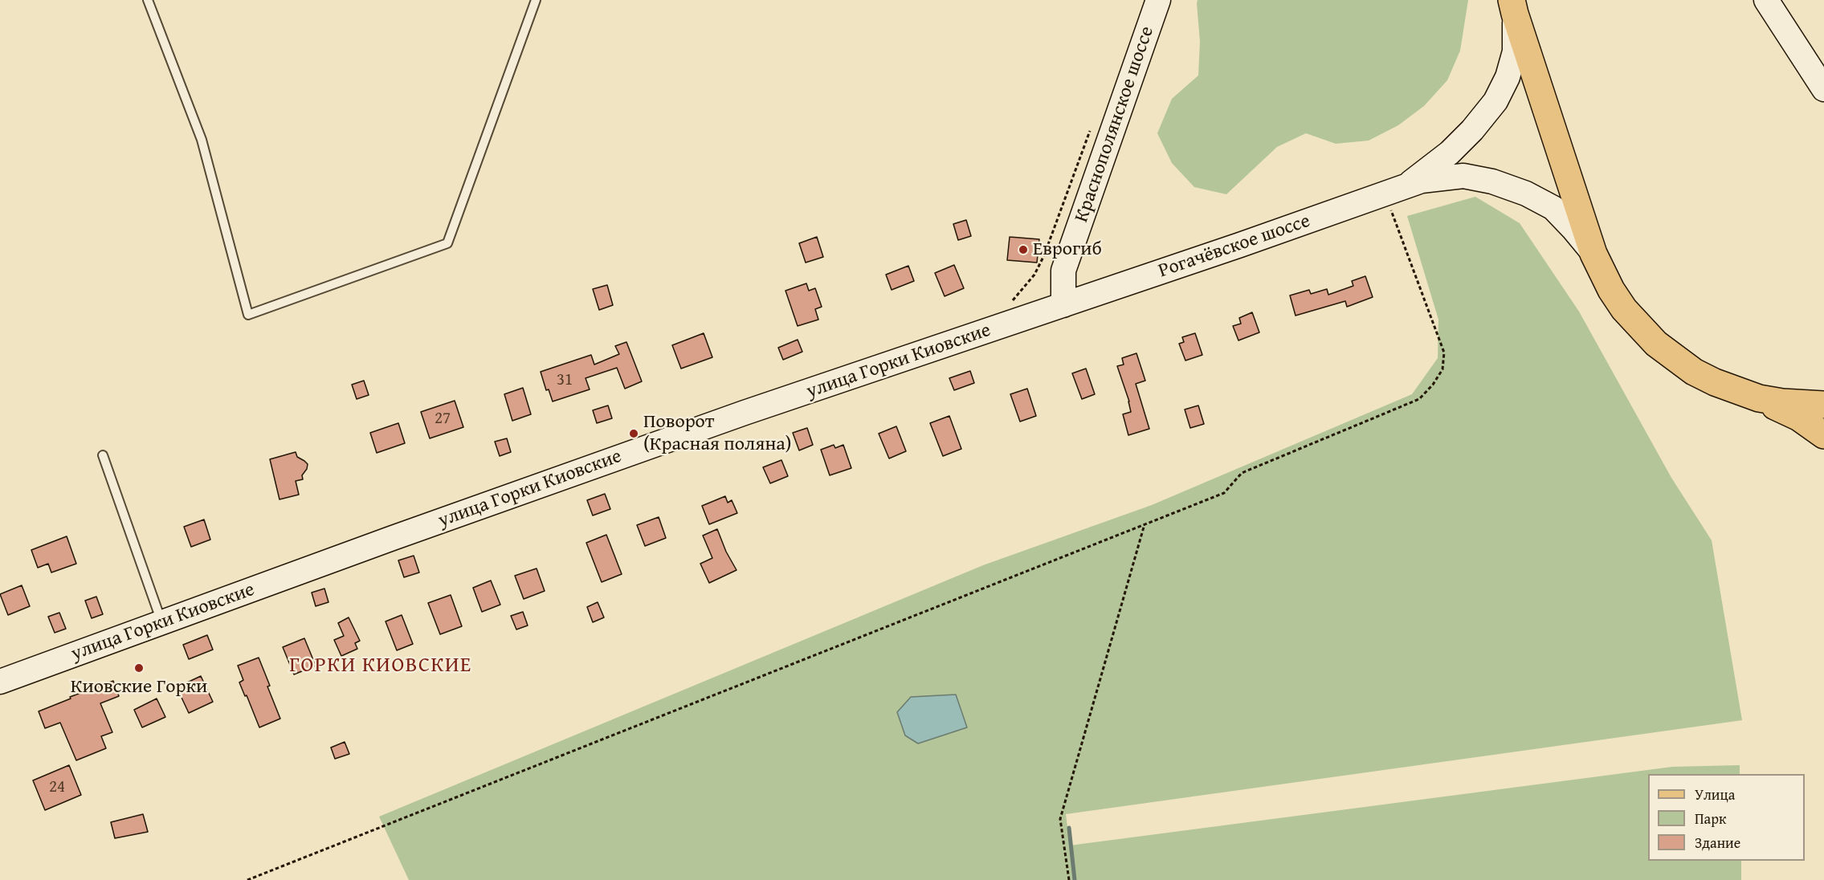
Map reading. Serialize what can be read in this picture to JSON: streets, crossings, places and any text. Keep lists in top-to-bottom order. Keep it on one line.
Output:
{"streets":{"main road":["Краснополянское шоссе","Рогачёвское шоссе","улица Горки Киовские"]},"crossings":[["Краснополянское шоссе","Рогачёвское шоссе"],["Краснополянское шоссе","улица Горки Киовские"],["Рогачёвское шоссе","улица Горки Киовские"]],"districts":["ГОРКИ КИОВСКИЕ"],"places":["Еврогиб","Поворот (Красная поляна)","Киовские Горки"],"house_numbers":["31","27","24"],"legend":["Улица","Парк","Здание"]}
